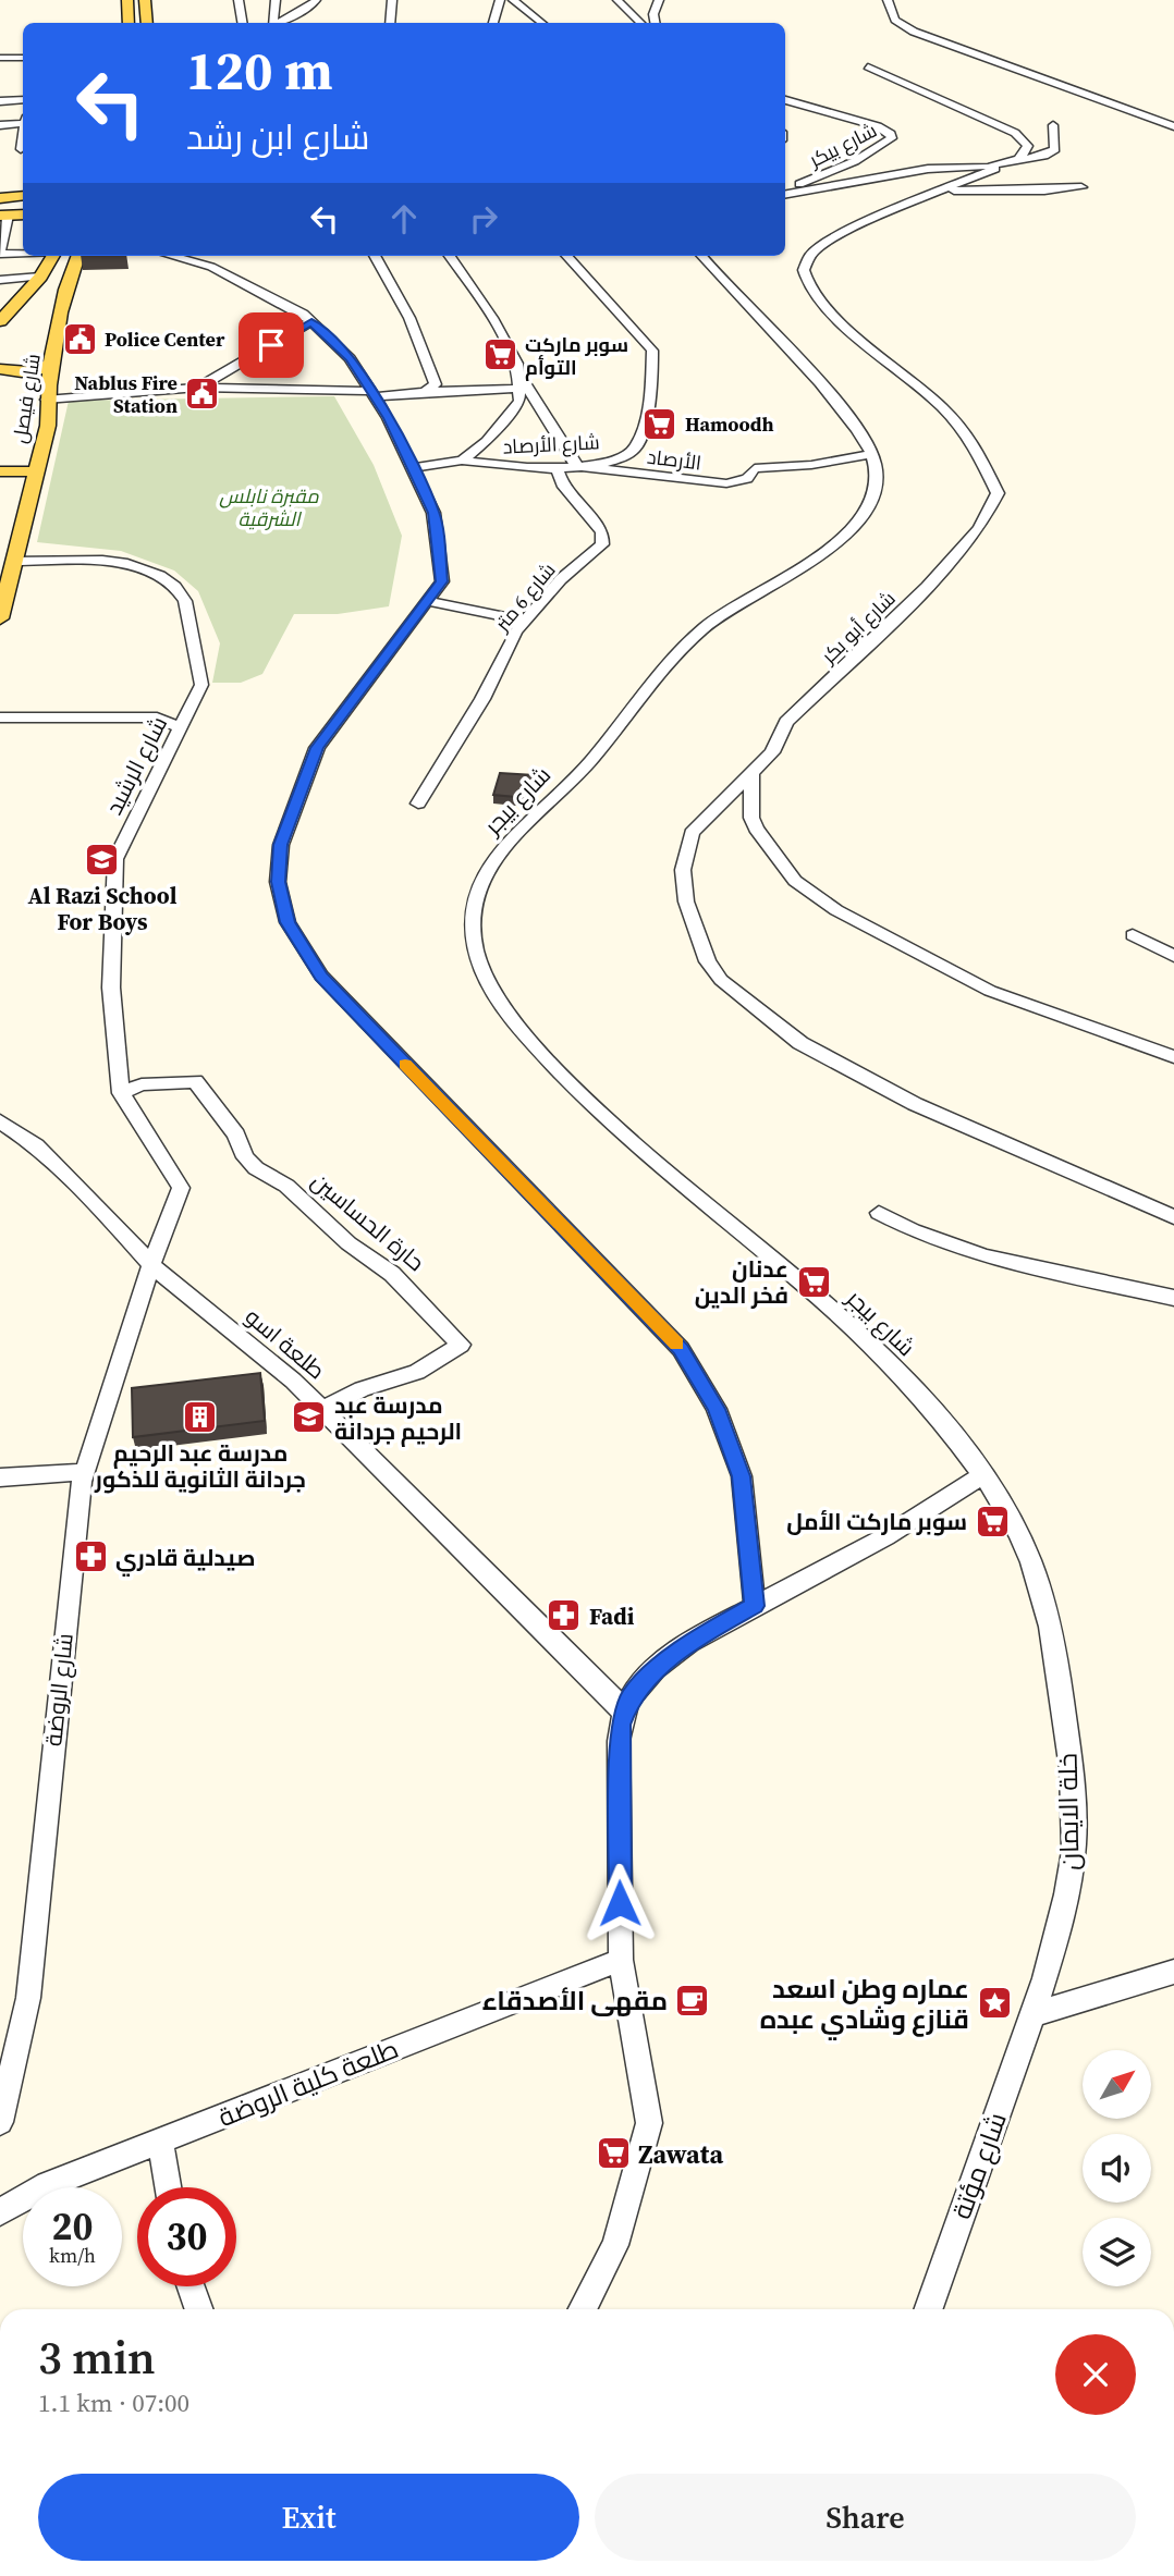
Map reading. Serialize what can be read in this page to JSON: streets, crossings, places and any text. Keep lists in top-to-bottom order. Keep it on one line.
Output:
{"streets":{"main road":["شارع فيصل"],"street":["شارع بيكر","شارع الأرصاد","الأرصاد","شارع 6 متر","شارع أبو بكر","شارع الرشيد","شارع بيجر","حارة الحساسين","طلعة اسو","شارع الروضة","خلة الايمان","طلعة كلية الروضة","شارع مؤتة"]},"crossings":[["شارع فيصل","شارع الرشيد"],["شارع الأرصاد","الأرصاد"],["شارع الأرصاد","شارع 6 متر"],["الأرصاد","شارع بيجر"],["شارع الرشيد","حارة الحساسين"],["شارع الرشيد","طلعة اسو"],["شارع الرشيد","شارع الروضة"],["شارع بيجر","خلة الايمان"],["حارة الحساسين","طلعة اسو"],["طلعة اسو","شارع الروضة"],["خلة الايمان","شارع مؤتة"]],"parks":["مقبرة نابلس الشرقية"],"places":{"public building":["Police Center","Nablus Fire Station"],"supermarket":["سوبر ماركت التوأم","Hamoodh","عدنان فخر الدين","سوبر ماركت الأمل","Zawata"],"school or university":["Al Razi School For Boys","مدرسة عبد الرحيم جردانة"],"building":["مدرسة عبد الرحيم جردانة الثانوية للذكور"],"pharmacy":["صيدلية قادري","Fadi"],"cafe":["مقهى الأصدقاء"],"place":["عماره وطن اسعد قنازع وشادي عبده"]},"north":"top right","page":{"turn":["120 m","شارع ابن رشد"],"speed":"20 km/h","limit":"30","heading":["3 min","1.1 km · 07:00"],"buttons":["Exit","Share"]}}
